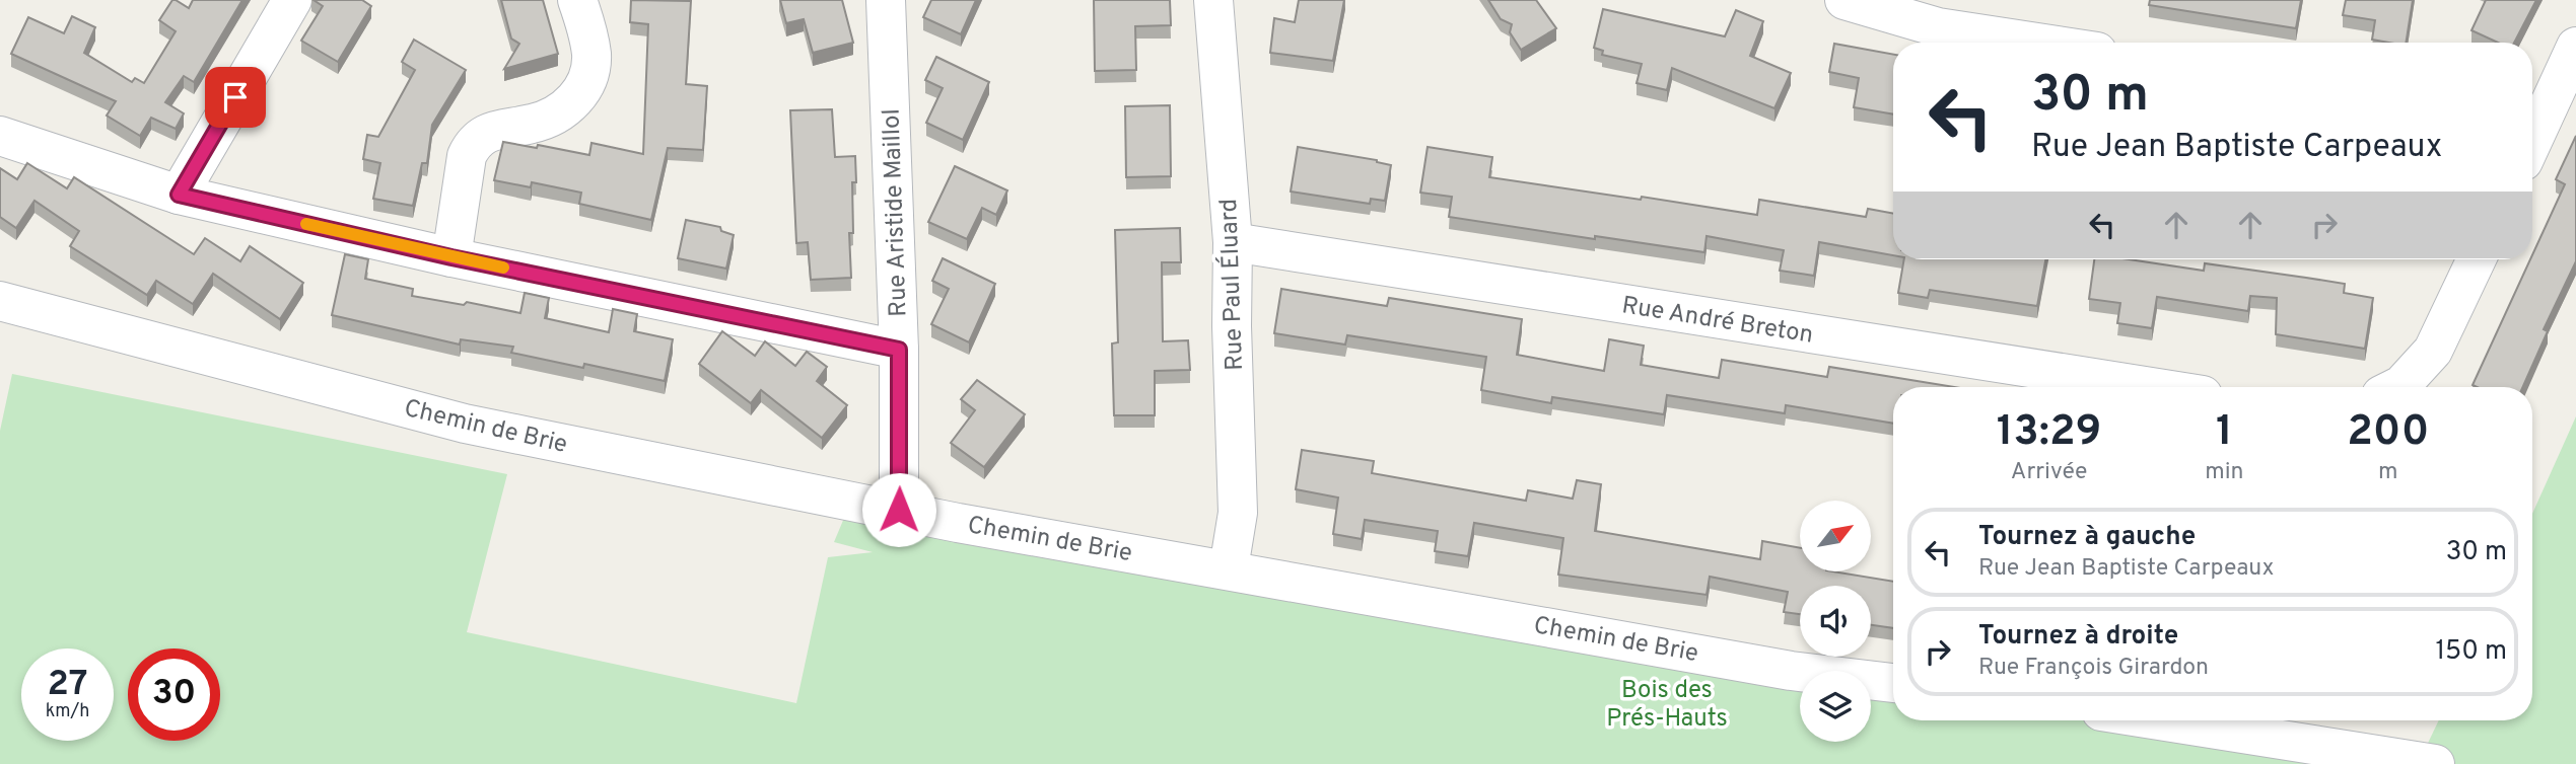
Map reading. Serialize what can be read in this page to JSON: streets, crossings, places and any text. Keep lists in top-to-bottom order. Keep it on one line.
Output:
{"streets":{"street":["Rue Aristide Maillol","Rue Paul Éluard","Rue André Breton","Chemin de Brie"]},"crossings":[["Rue Aristide Maillol","Chemin de Brie"],["Rue Paul Éluard","Rue André Breton"],["Rue Paul Éluard","Chemin de Brie"]],"parks":["Bois des Prés-Hauts"],"north":"top right","page":{"turn":["30 m","Rue Jean Baptiste Carpeaux"],"eta":["13:29","Arrivée","1","min","200","m"],"list":[{"name":"Tournez à gauche","note":"Rue Jean Baptiste Carpeaux","value":"30 m"},{"name":"Tournez à droite","note":"Rue François Girardon","value":"150 m"}],"speed":"27 km/h","limit":"30"}}
